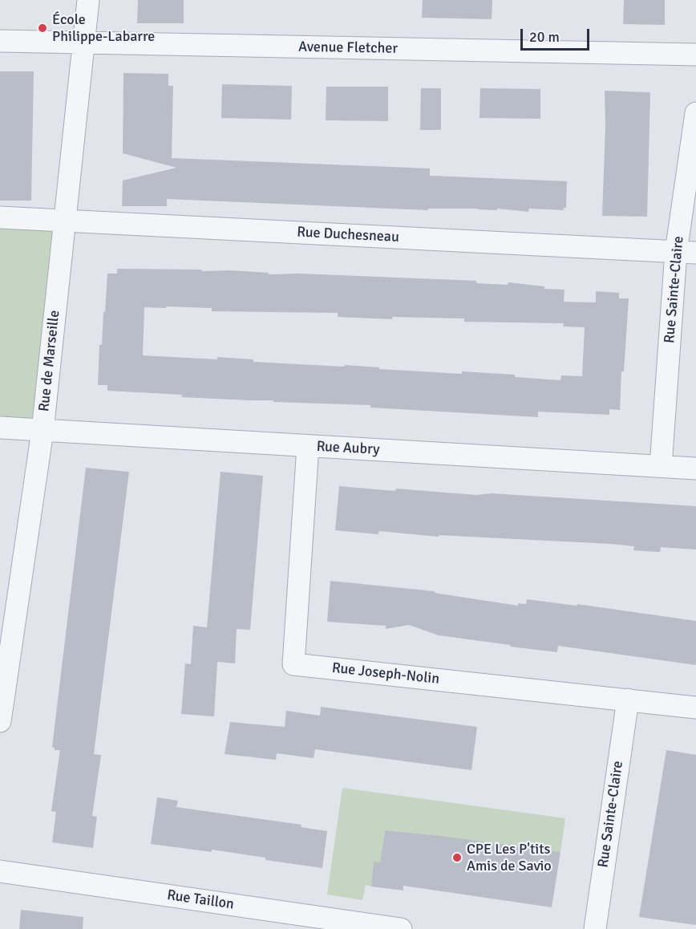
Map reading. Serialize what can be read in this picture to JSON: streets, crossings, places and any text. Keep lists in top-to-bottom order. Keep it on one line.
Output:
{"streets":{"street":["Avenue Fletcher","Rue Duchesneau","Rue Sainte-Claire","Rue de Marseille","Rue Aubry","Rue Joseph-Nolin","Rue Taillon"]},"crossings":[["Avenue Fletcher","Rue de Marseille"],["Rue Duchesneau","Rue Sainte-Claire"],["Rue Duchesneau","Rue de Marseille"],["Rue Sainte-Claire","Rue Aubry"],["Rue Sainte-Claire","Rue Joseph-Nolin"],["Rue de Marseille","Rue Aubry"],["Rue Aubry","Rue Joseph-Nolin"]],"places":["École Philippe-Labarre","CPE Les P'tits Amis de Savio"],"scale_bar":"20 m"}
